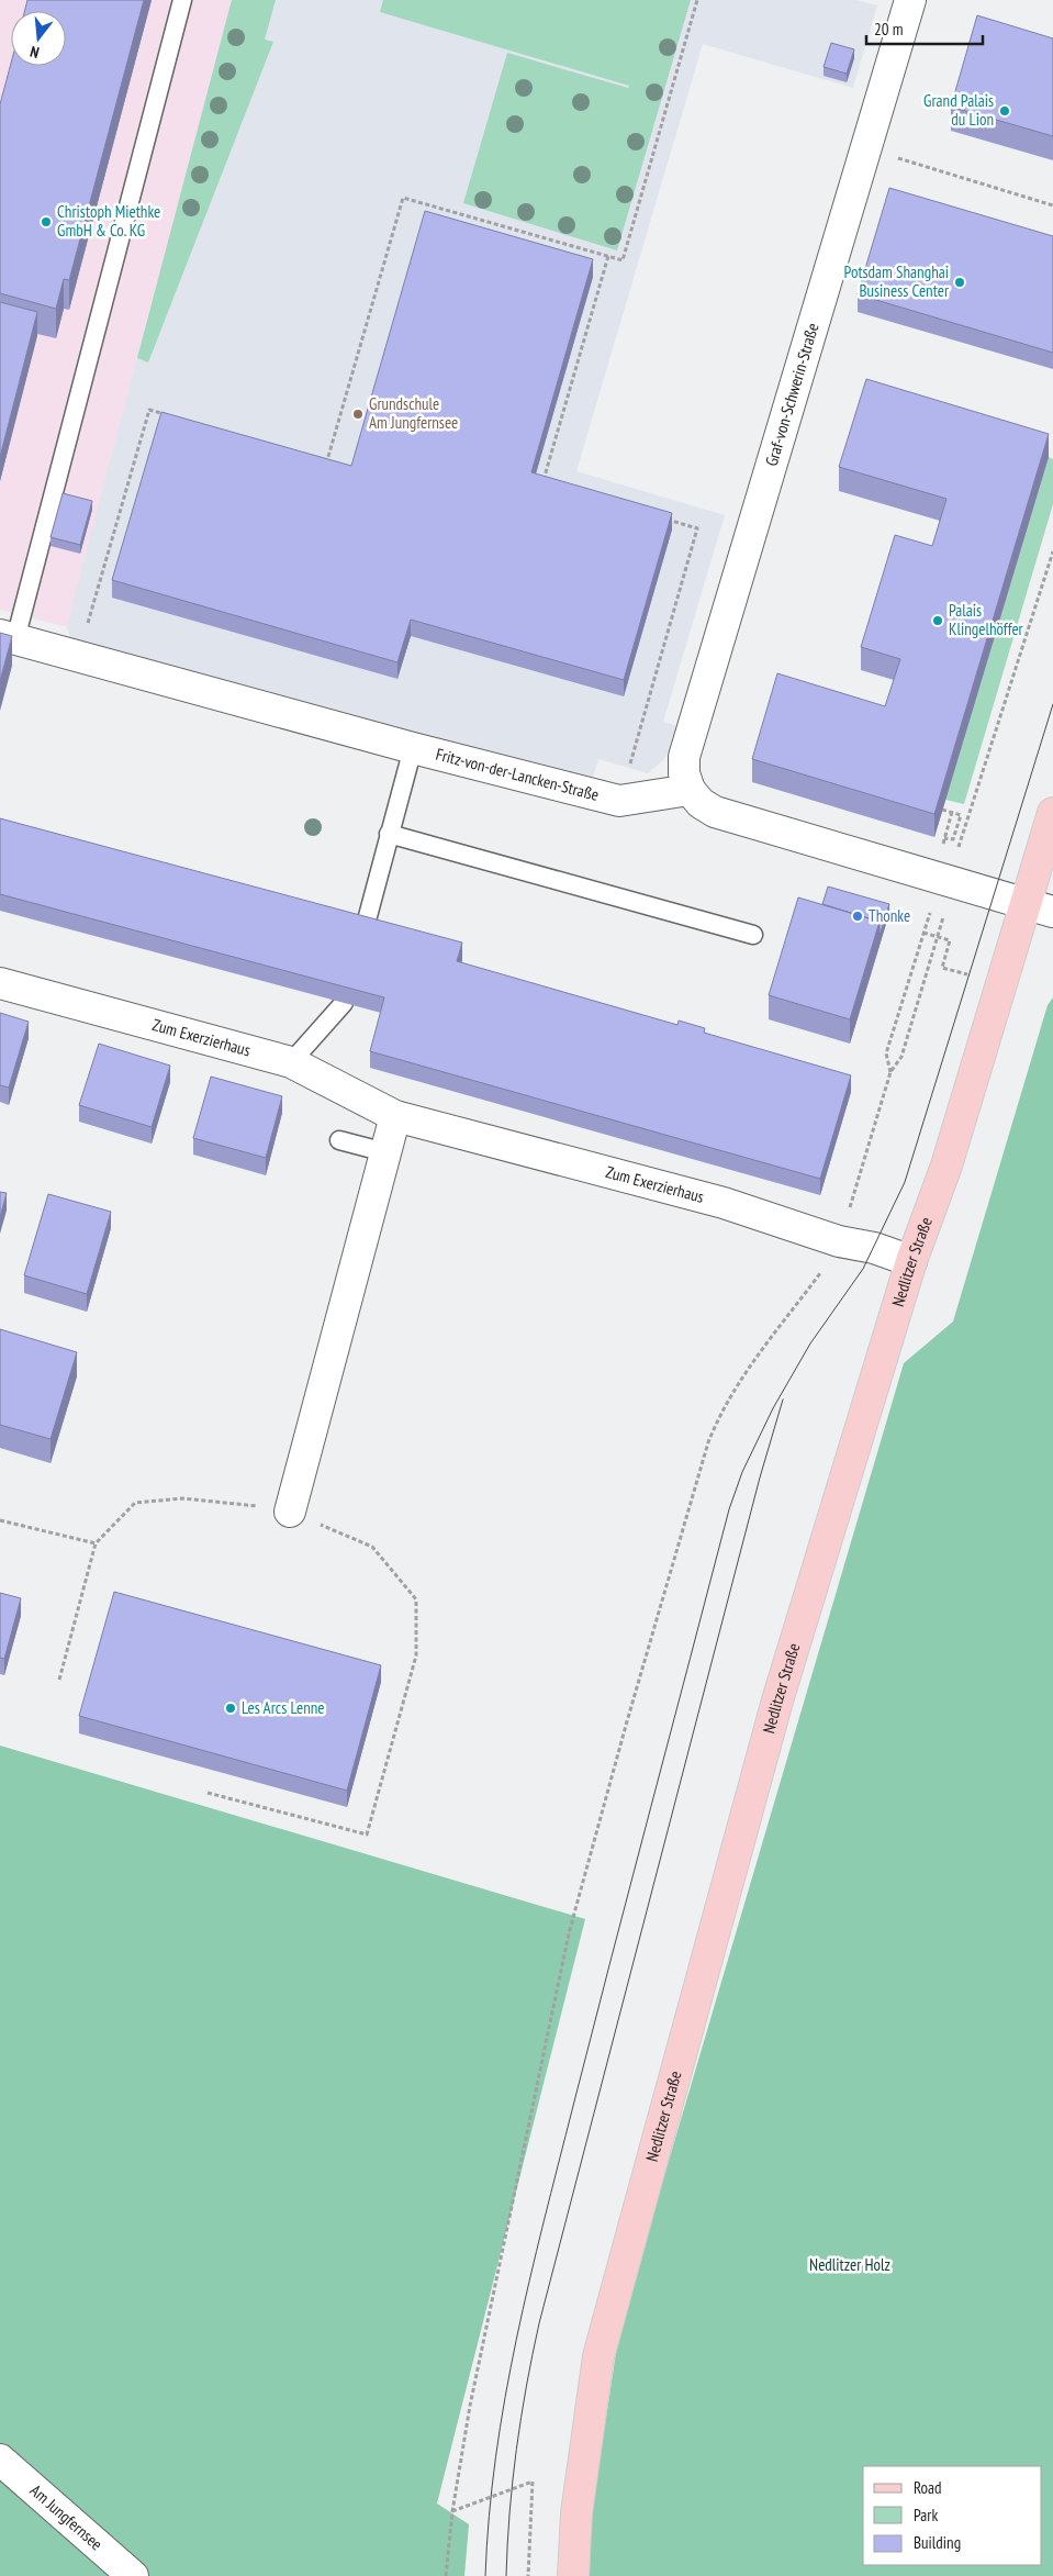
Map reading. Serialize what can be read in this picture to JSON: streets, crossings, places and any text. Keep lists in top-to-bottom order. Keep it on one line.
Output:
{"streets":{"main road":["Nedlitzer Straße"],"street":["Graf-von-Schwerin-Straße","Fritz-von-der-Lancken-Straße","Zum Exerzierhaus","Am Jungfernsee"]},"crossings":[["Graf-von-Schwerin-Straße","Fritz-von-der-Lancken-Straße"],["Zum Exerzierhaus","Nedlitzer Straße"]],"parks":["Nedlitzer Holz"],"places":["Grand Palais du Lion","Christoph Miethke GmbH & Co. KG","Potsdam Shanghai Business Center","Grundschule Am Jungfernsee","Palais Klingelhöffer","Thonke","Les Arcs Lenne"],"legend":["Road","Park","Building"],"scale_bar":"20 m","north":"bottom"}
